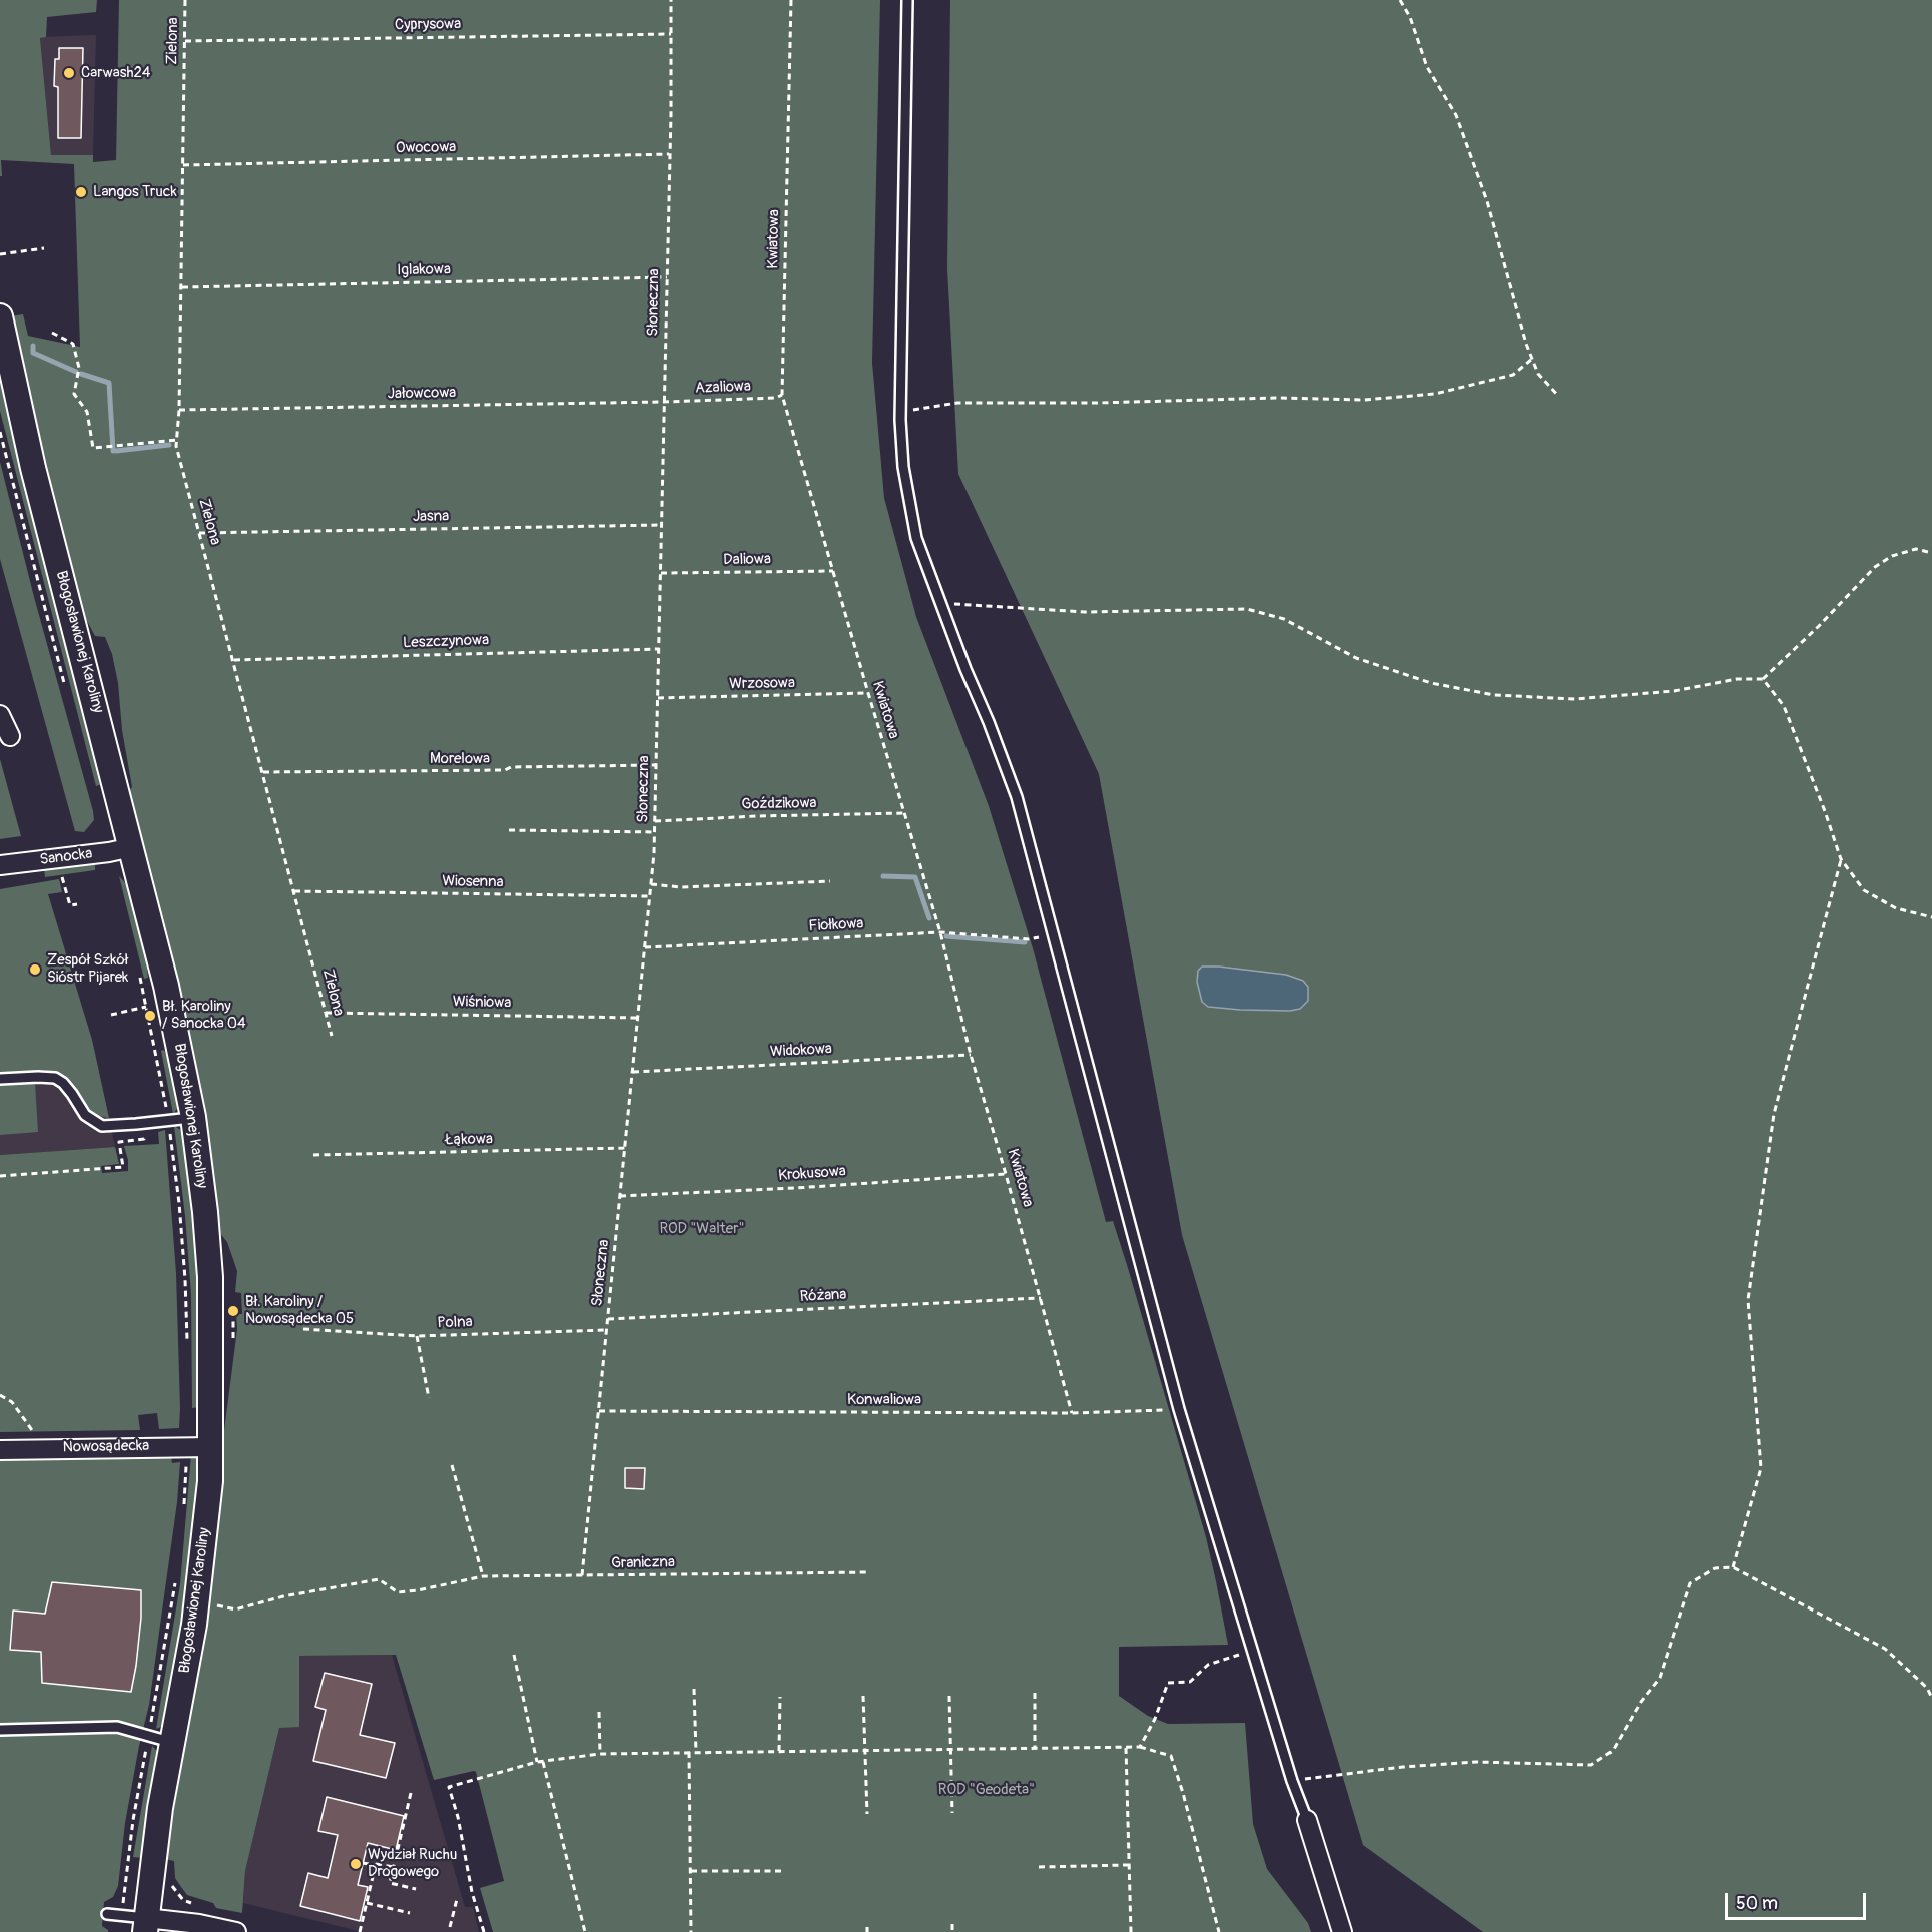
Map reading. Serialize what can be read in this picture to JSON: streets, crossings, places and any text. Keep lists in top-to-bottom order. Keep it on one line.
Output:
{"streets":{"street":["Błogosławionej Karoliny","Sanocka","Nowosądecka"],"path":["Cyprysowa","Zielona","Owocowa","Kwiatowa","Iglakowa","Słoneczna","Azaliowa","Jałowcowa","Jasna","Daliowa","Leszczynowa","Wrzosowa","Morelowa","Goździkowa","Wiosenna","Fiołkowa","Wiśniowa","Widokowa","Łąkowa","Krokusowa","Różana","Polna","Konwaliowa","Graniczna"]},"crossings":[["Cyprysowa","Zielona"],["Cyprysowa","Słoneczna"],["Zielona","Owocowa"],["Zielona","Iglakowa"],["Zielona","Jałowcowa"],["Zielona","Jasna"],["Zielona","Leszczynowa"],["Zielona","Morelowa"],["Zielona","Wiosenna"],["Zielona","Wiśniowa"],["Owocowa","Słoneczna"],["Kwiatowa","Azaliowa"],["Kwiatowa","Daliowa"],["Kwiatowa","Wrzosowa"],["Kwiatowa","Goździkowa"],["Kwiatowa","Fiołkowa"],["Kwiatowa","Widokowa"],["Kwiatowa","Krokusowa"],["Kwiatowa","Różana"],["Kwiatowa","Konwaliowa"],["Iglakowa","Słoneczna"],["Słoneczna","Azaliowa"],["Słoneczna","Jałowcowa"],["Słoneczna","Jasna"],["Słoneczna","Daliowa"],["Słoneczna","Leszczynowa"],["Słoneczna","Wrzosowa"],["Słoneczna","Morelowa"],["Słoneczna","Goździkowa"],["Słoneczna","Wiosenna"],["Słoneczna","Fiołkowa"],["Słoneczna","Wiśniowa"],["Słoneczna","Widokowa"],["Słoneczna","Łąkowa"],["Słoneczna","Krokusowa"],["Słoneczna","Różana"],["Słoneczna","Polna"],["Słoneczna","Konwaliowa"],["Słoneczna","Graniczna"],["Azaliowa","Jałowcowa"],["Błogosławionej Karoliny","Sanocka"],["Błogosławionej Karoliny","Nowosądecka"],["Błogosławionej Karoliny","Graniczna"]],"parks":["ROD \"Walter\"","ROD \"Geodeta\""],"places":["Carwash24","Langos Truck","Zespół Szkół Sióstr Pijarek","Bł. Karoliny / Sanocka 04","Bł. Karoliny / Nowosądecka 05","Wydział Ruchu Drogowego"],"scale_bar":"50 m"}
